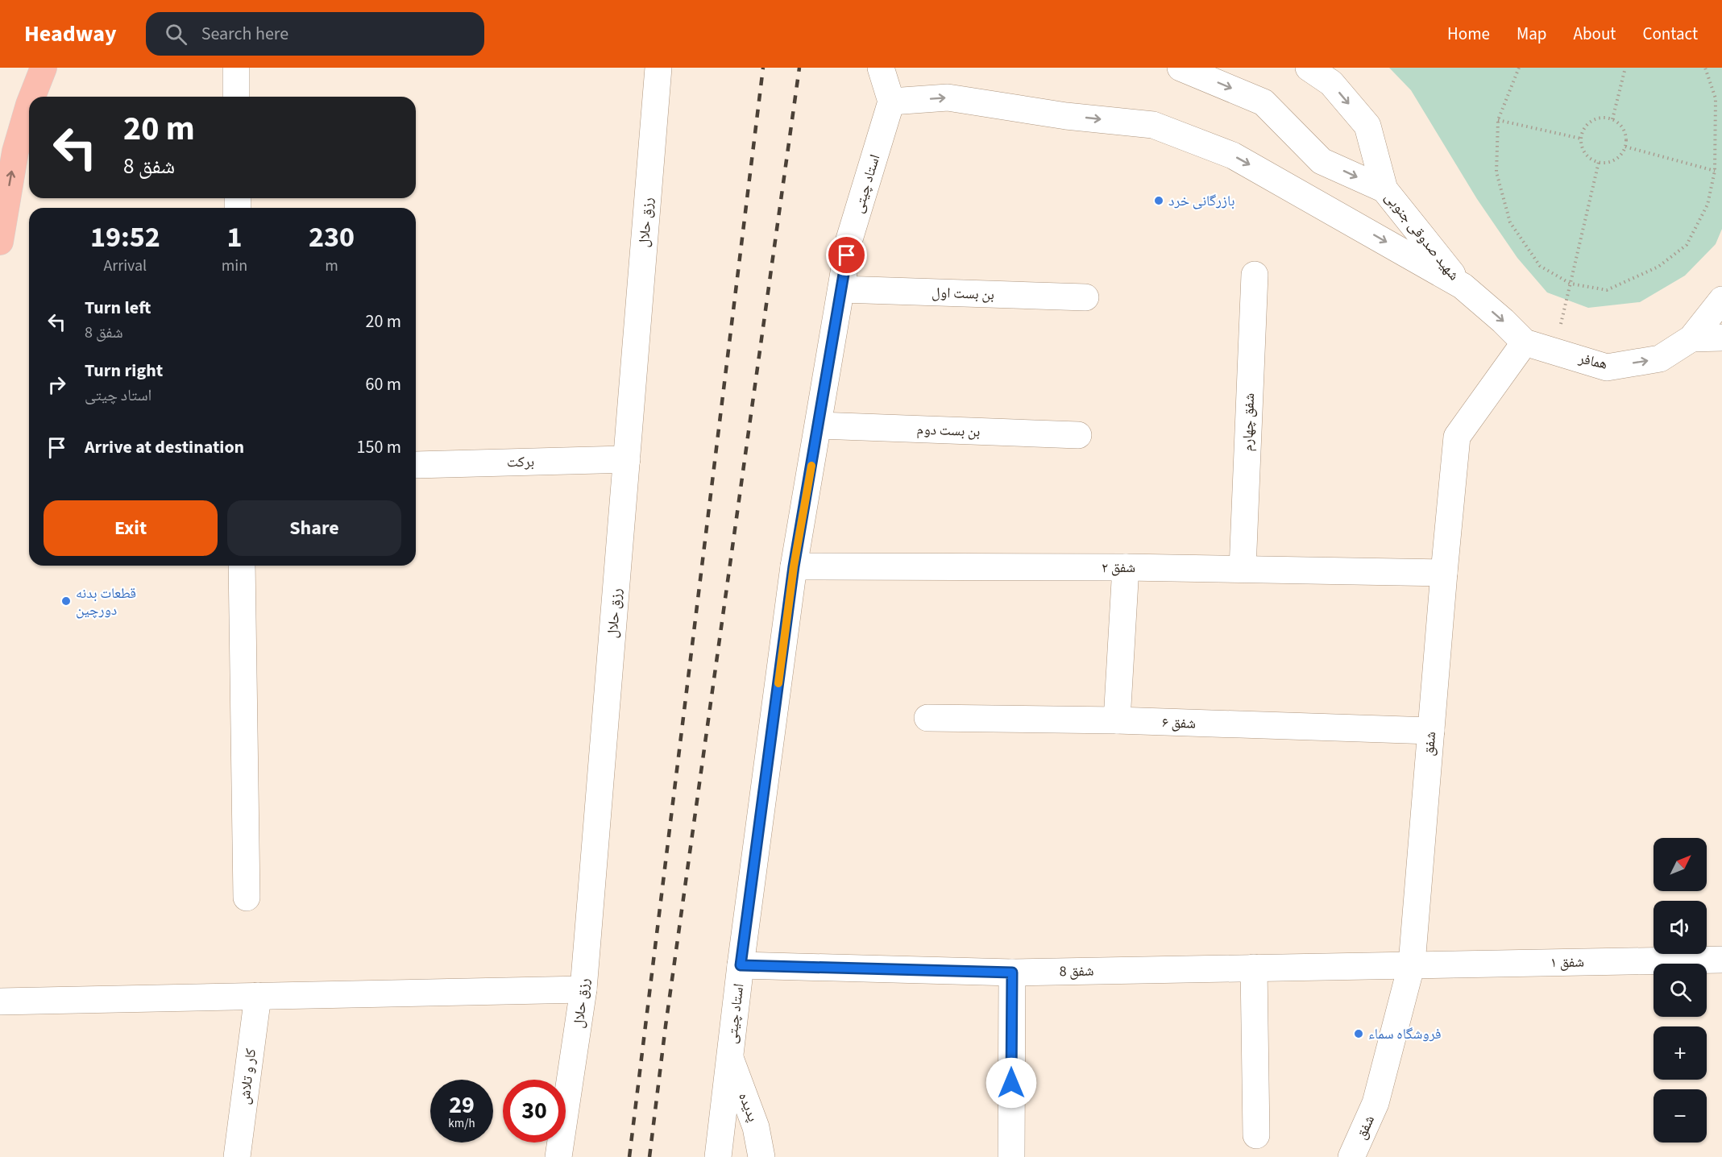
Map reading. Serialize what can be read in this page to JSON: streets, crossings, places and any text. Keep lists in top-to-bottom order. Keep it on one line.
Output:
{"streets":{"street":["استاد چیتی","رزق حلال","شهید صدوقی جنوبی","بن بست اول","همافر","شفق چهارم","بن بست دوم","برکت","شفق ۲","شفق ۶","شفق","شفق ۱","شفق 8","کار و تلاش","پدیده"]},"crossings":[["استاد چیتی","بن بست اول"],["استاد چیتی","بن بست دوم"],["استاد چیتی","شفق ۲"],["استاد چیتی","شفق 8"],["استاد چیتی","پدیده"],["رزق حلال","برکت"],["شهید صدوقی جنوبی","همافر"],["همافر","شفق"],["شفق چهارم","شفق ۲"],["شفق ۲","شفق"],["شفق ۶","شفق"],["شفق","شفق ۱"],["شفق","شفق 8"],["شفق ۱","شفق 8"]],"one_way":["شهید صدوقی جنوبی","همافر"],"places":["بازرگانی خرد","قطعات بدنه دورچین","فروشگاه سماء"],"north":"top right","page":{"header":"Headway","search":"Search here","nav":["Home","Map","About","Contact"],"turn":["20 m","شفق 8"],"eta":["19:52","Arrival","1","min","230","m"],"list":[{"name":"Turn left","note":"شفق 8","value":"20 m"},{"name":"Turn right","note":"استاد چیتی","value":"60 m"},{"name":"Arrive at destination","value":"150 m"}],"buttons":["Exit","Share"],"map_buttons":["+","−"],"speed":"29 km/h","limit":"30"}}
